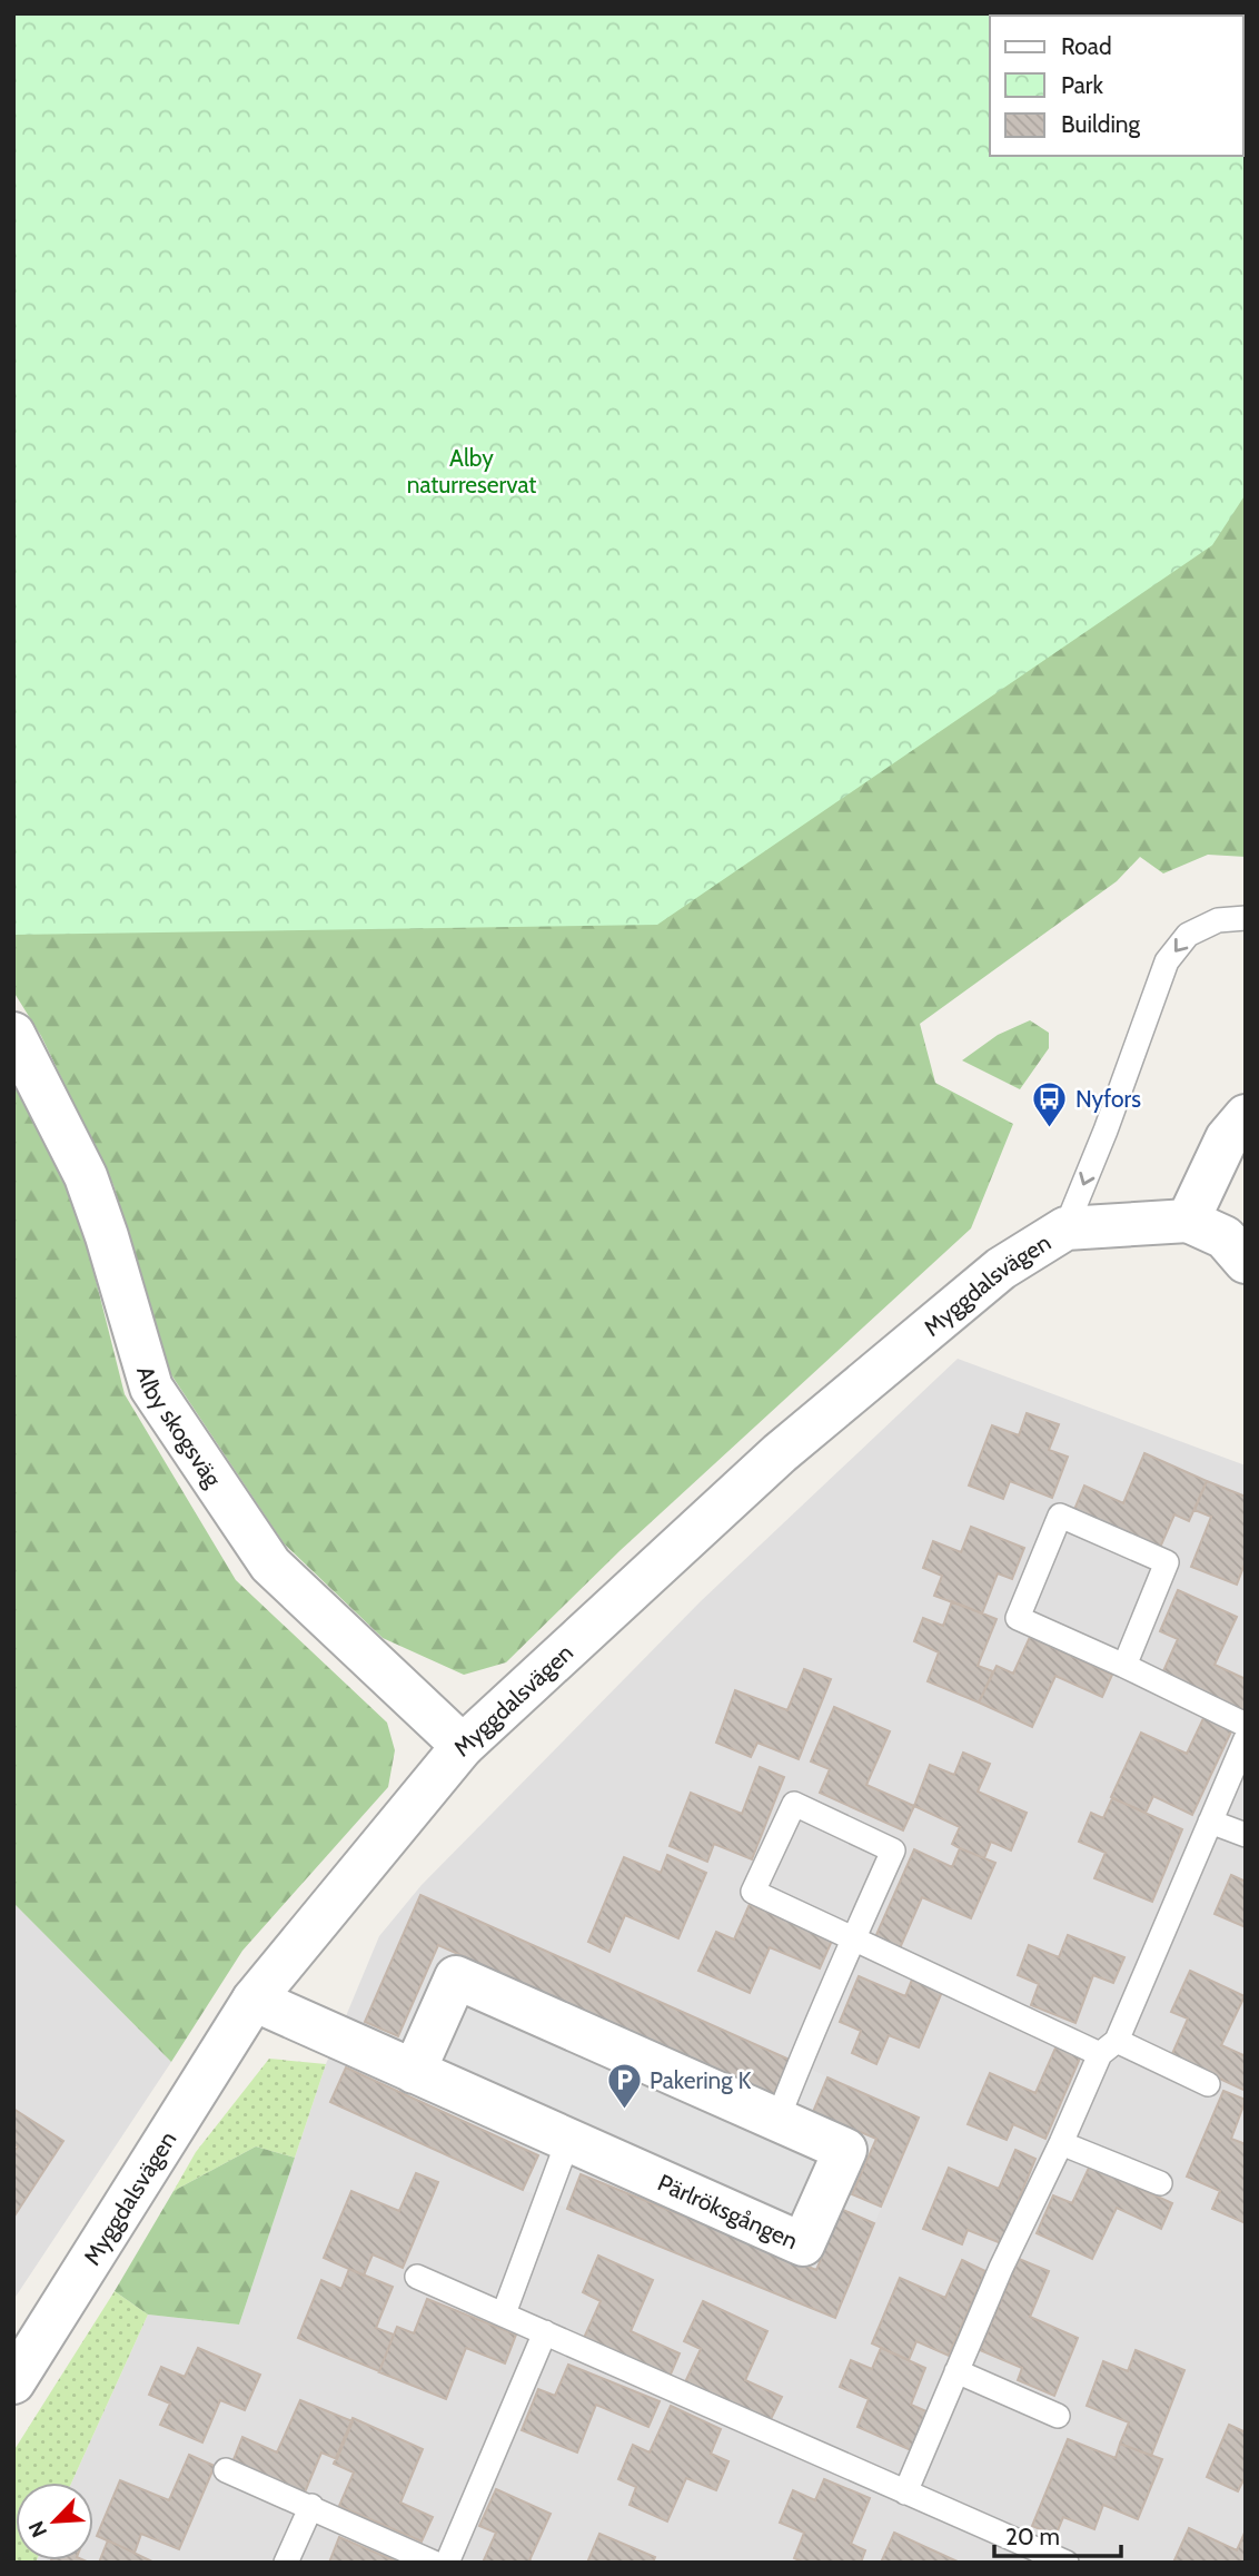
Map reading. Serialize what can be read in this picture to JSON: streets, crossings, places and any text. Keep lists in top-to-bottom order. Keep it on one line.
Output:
{"streets":{"street":["Myggdalsvägen","Alby skogsväg","Pärlröksgången"]},"crossings":[["Myggdalsvägen","Alby skogsväg"],["Myggdalsvägen","Pärlröksgången"]],"parks":["Alby naturreservat"],"places":{"bus stop":["Nyfors"],"parking":["Pakering K"]},"legend":["Road","Park","Building"],"scale_bar":"20 m","north":"bottom left"}
